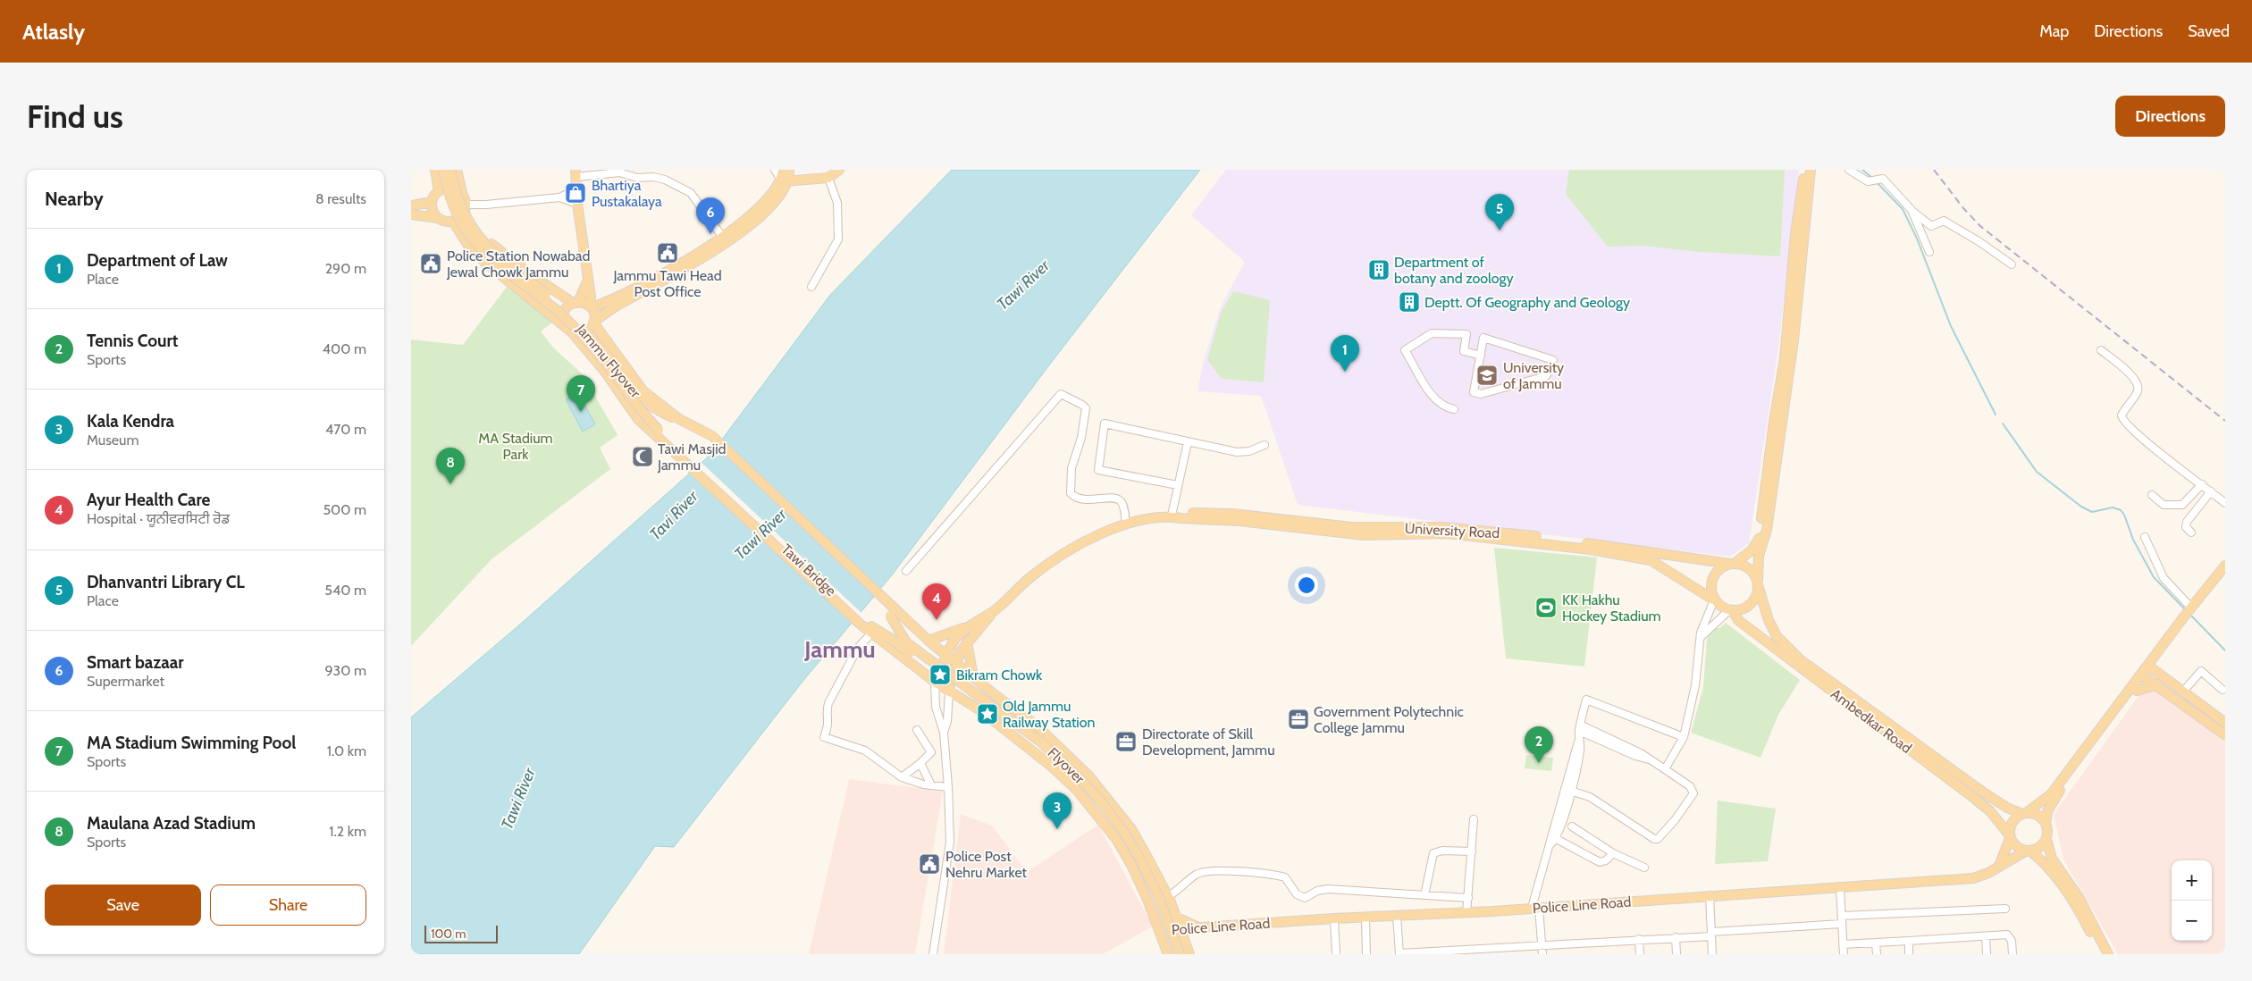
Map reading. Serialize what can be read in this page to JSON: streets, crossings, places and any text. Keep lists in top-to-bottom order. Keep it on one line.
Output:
{"streets":{"main road":["Jammu Flyover","University Road","Tawi Bridge","Ambedkar Road","Flyover","Police Line Road"]},"crossings":[["Jammu Flyover","Tawi Bridge"],["University Road","Ambedkar Road"],["Tawi Bridge","Flyover"],["Ambedkar Road","Police Line Road"]],"districts":["Jammu"],"water":["Tawi River","Tavi River"],"parks":["MA Stadium Park"],"places":{"shop":["Bhartiya Pustakalaya"],"public building":["Jammu Tawi Head Post Office","Police Station Nowabad Jewal Chowk Jammu","Police Post Nehru Market"],"building":["Department of botany and zoology","Deptt. Of Geography and Geology"],"school or university":["University of Jammu"],"mosque":["Tawi Masjid Jammu"],"sports":["KK Hakhu Hockey Stadium"],"place":["Bikram Chowk","Old Jammu Railway Station"],"office":["Government Polytechnic College Jammu","Directorate of Skill Development, Jammu"]},"scale_bar":"100 m","page":{"header":"Atlasly","nav":["Map","Directions","Saved"],"buttons":["Directions",["Save","Share"]],"title":"Find us","heading":["Nearby","8 results"],"pins":["5","6","1","7","8","4","2","3"],"list":[{"mark":"1","name":"Department of Law","note":"Place","value":"290 m"},{"mark":"2","name":"Tennis Court","note":"Sports","value":"400 m"},{"mark":"3","name":"Kala Kendra","note":"Museum","value":"470 m"},{"mark":"4","name":"Ayur Health Care","note":"Hospital · ਯੂਨੀਵਰਸਿਟੀ ਰੋਡ","value":"500 m"},{"mark":"5","name":"Dhanvantri Library CL","note":"Place","value":"540 m"},{"mark":"6","name":"Smart bazaar","note":"Supermarket","value":"930 m"},{"mark":"7","name":"MA Stadium Swimming Pool","note":"Sports","value":"1.0 km"},{"mark":"8","name":"Maulana Azad Stadium","note":"Sports","value":"1.2 km"}],"map_buttons":["+","−"],"scale":"100 m"}}
